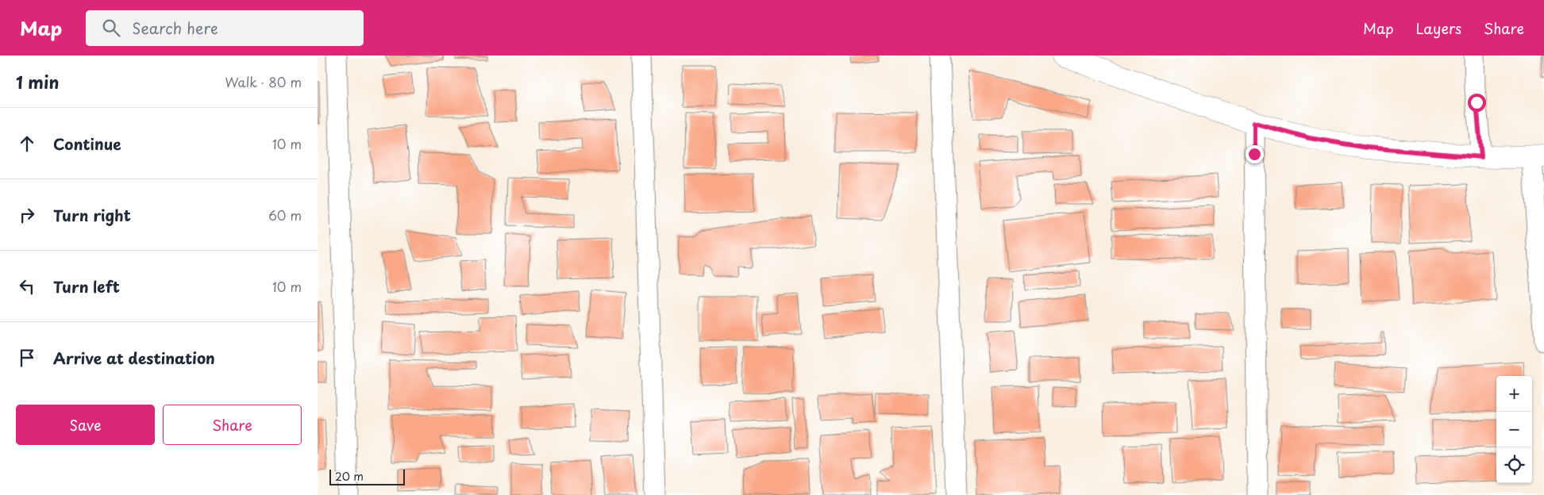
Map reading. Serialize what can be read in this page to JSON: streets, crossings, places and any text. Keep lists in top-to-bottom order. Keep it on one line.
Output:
{"scale_bar":"20 m","page":{"header":"Map","search":"Search here","nav":["Map","Layers","Share"],"heading":["1 min","Walk · 80 m"],"list":[["Continue","10 m"],["Turn right","60 m"],["Turn left","10 m"],"Arrive at destination"],"map_buttons":["+","−"],"buttons":["Save","Share"],"scale":"20 m"}}
